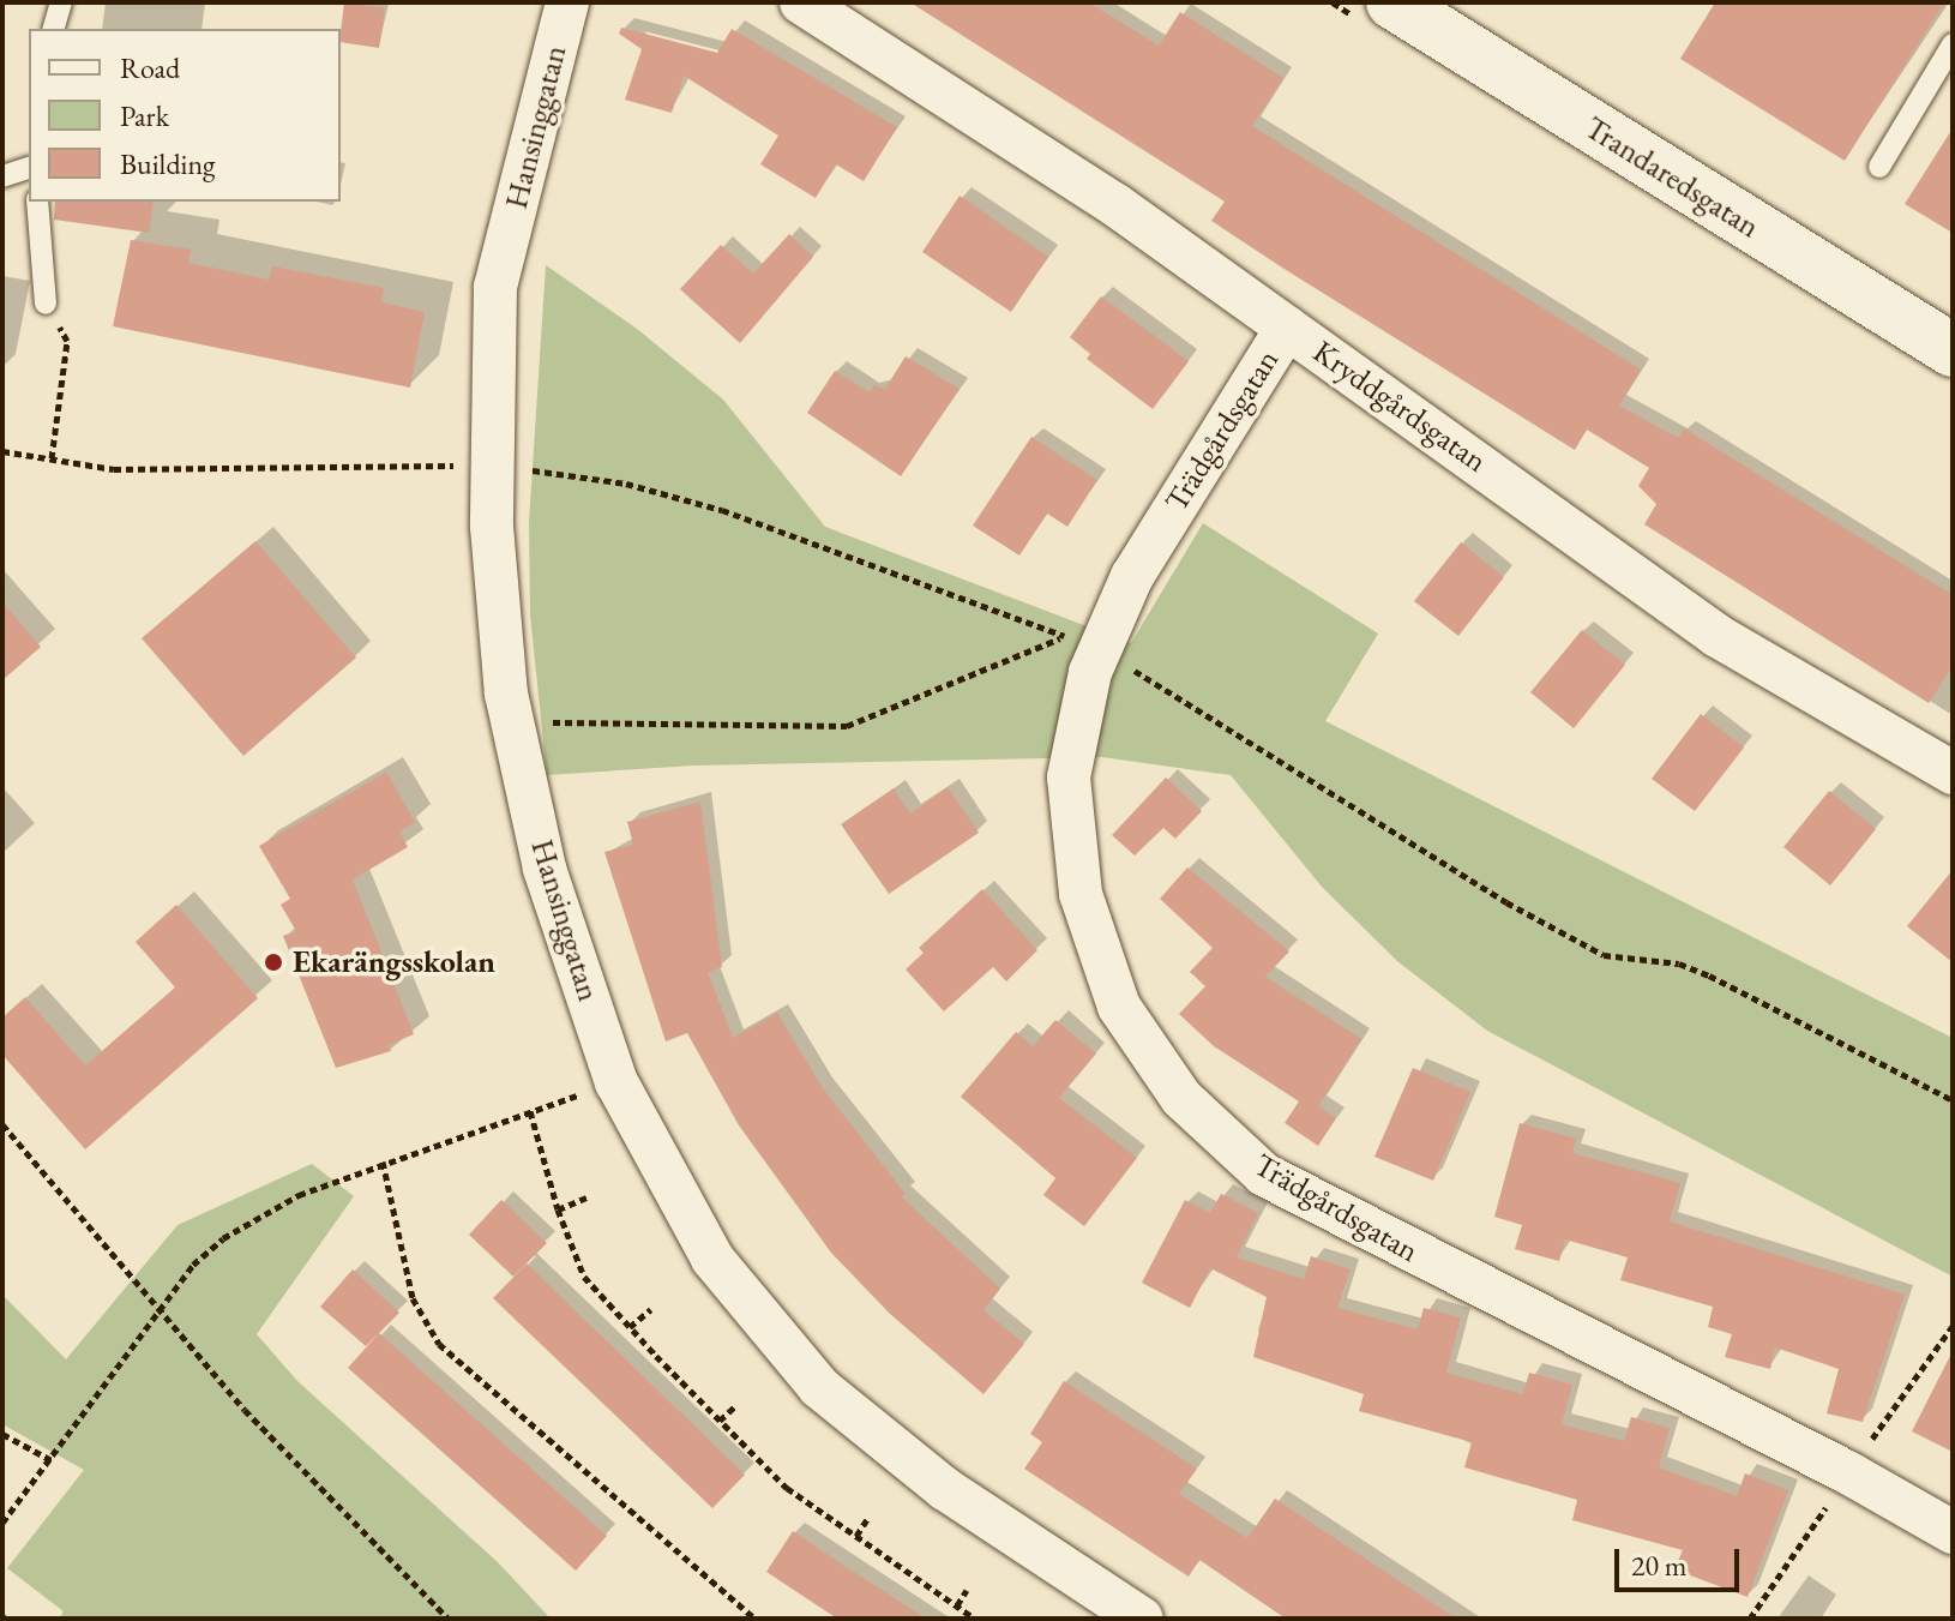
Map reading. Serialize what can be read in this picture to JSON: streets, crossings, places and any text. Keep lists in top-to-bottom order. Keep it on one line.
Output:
{"streets":{"street":["Hansinggatan","Trandaredsgatan","Kryddgårdsgatan","Trädgårdsgatan"]},"crossings":[["Kryddgårdsgatan","Trädgårdsgatan"]],"places":["Ekarängsskolan"],"legend":["Road","Park","Building"],"scale_bar":"20 m"}
